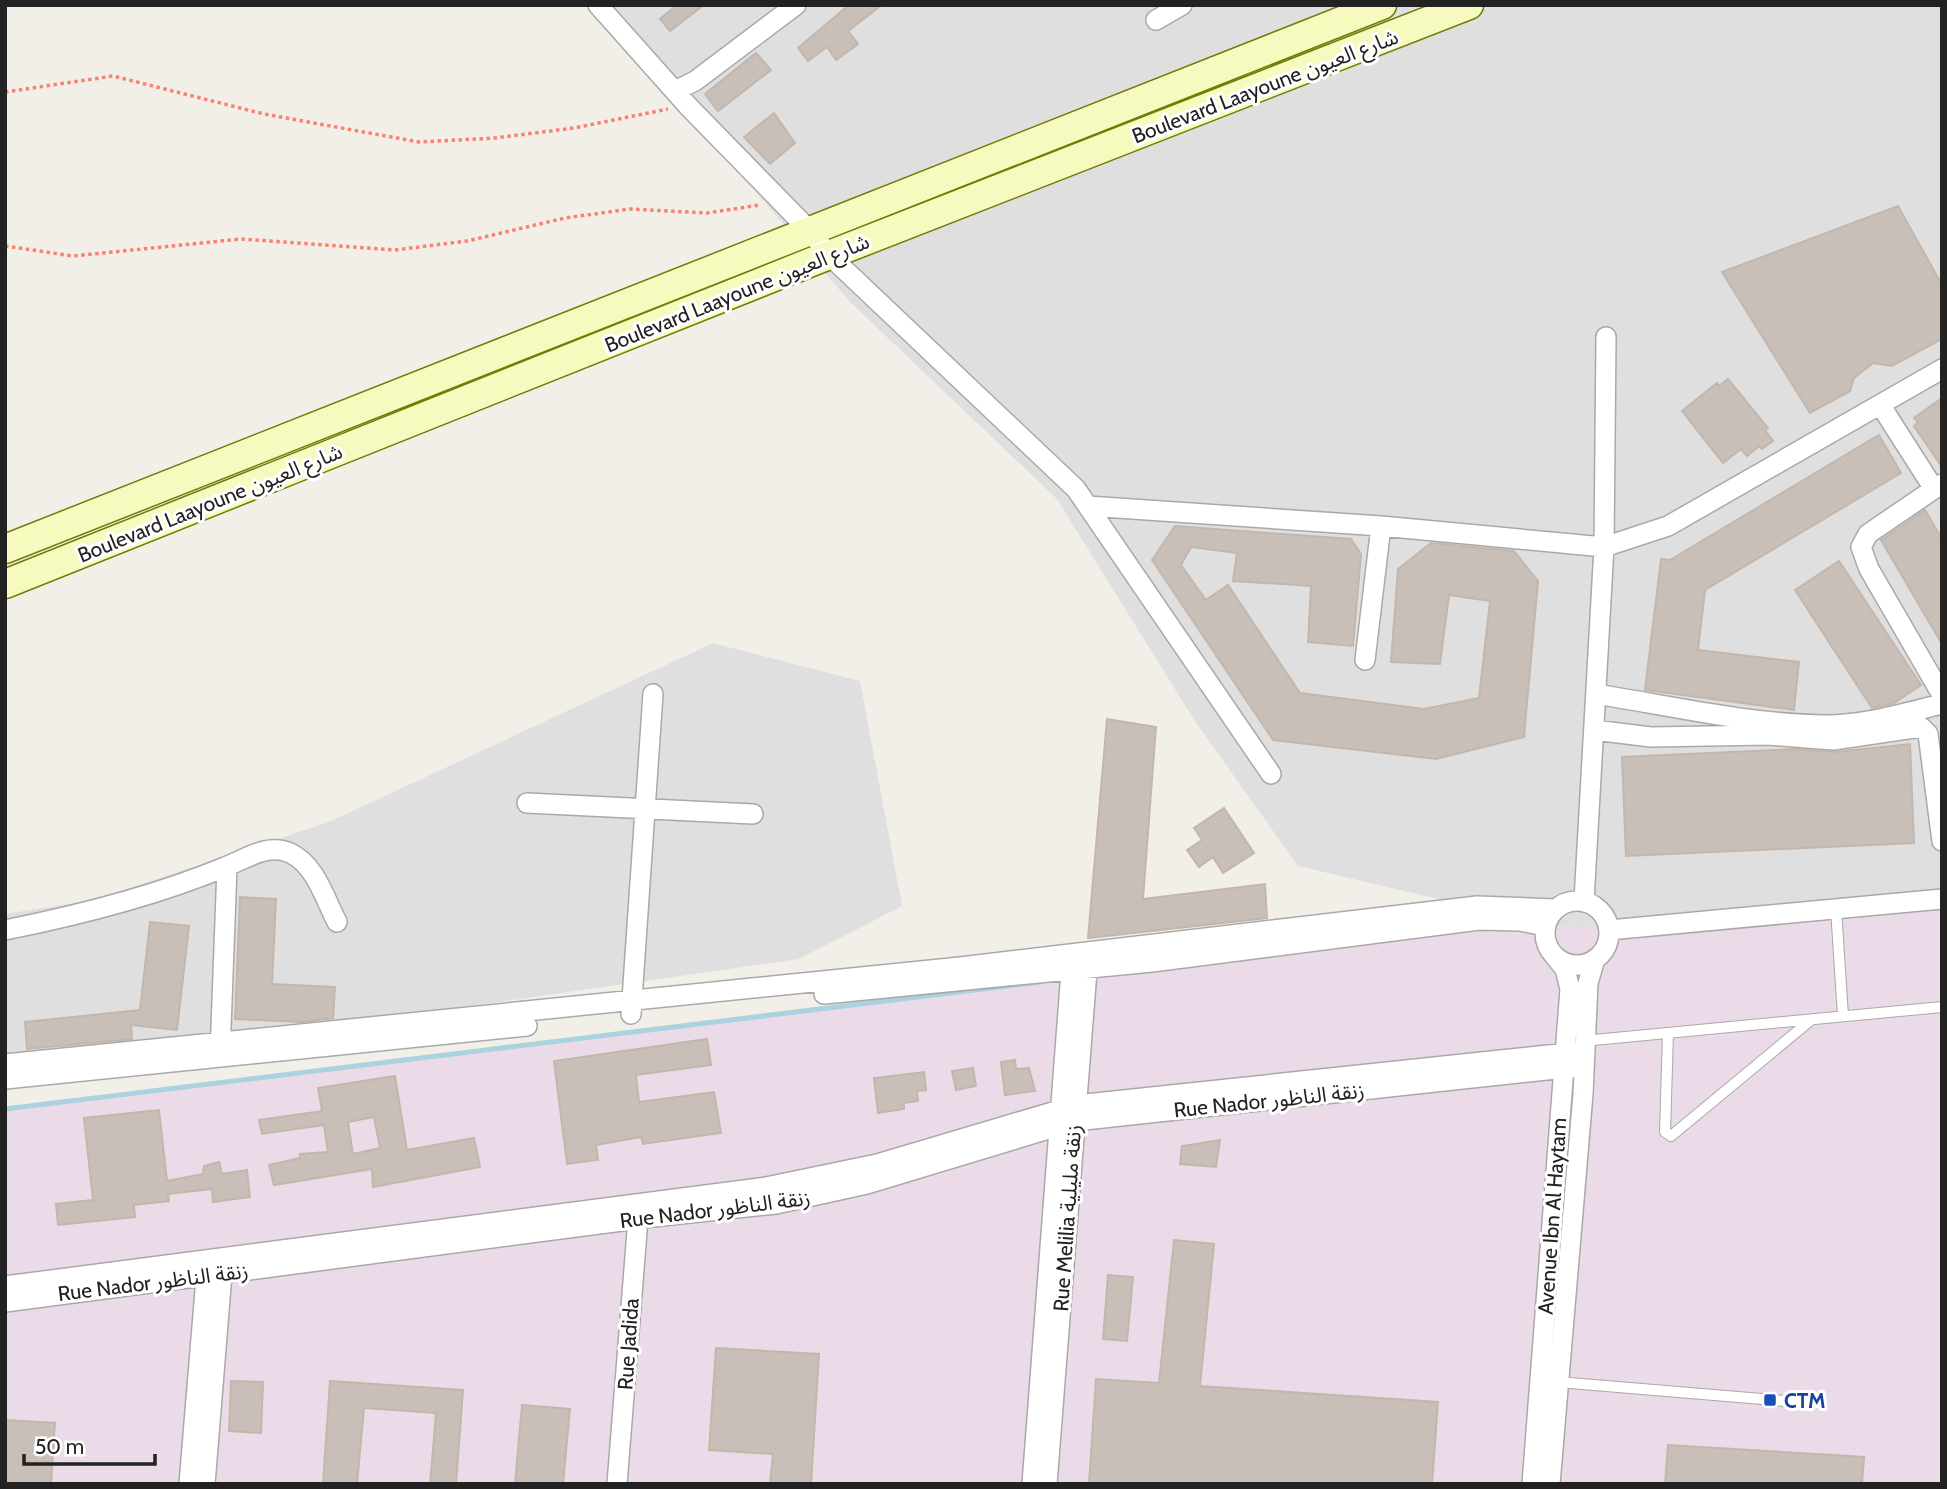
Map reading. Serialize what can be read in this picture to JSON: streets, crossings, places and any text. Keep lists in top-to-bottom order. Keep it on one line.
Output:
{"streets":{"street":["Boulevard Laayoune شارع العيون","Rue Nador زنقة الناظور","Avenue Ibn Al Haytam","Rue Melilia زنقة مليلية","Rue Jadida"]},"crossings":[["Rue Nador زنقة الناظور","Avenue Ibn Al Haytam"],["Rue Nador زنقة الناظور","Rue Melilia زنقة مليلية"],["Rue Nador زنقة الناظور","Rue Jadida"]],"places":{"transit":["CTM"]},"scale_bar":"50 m"}
